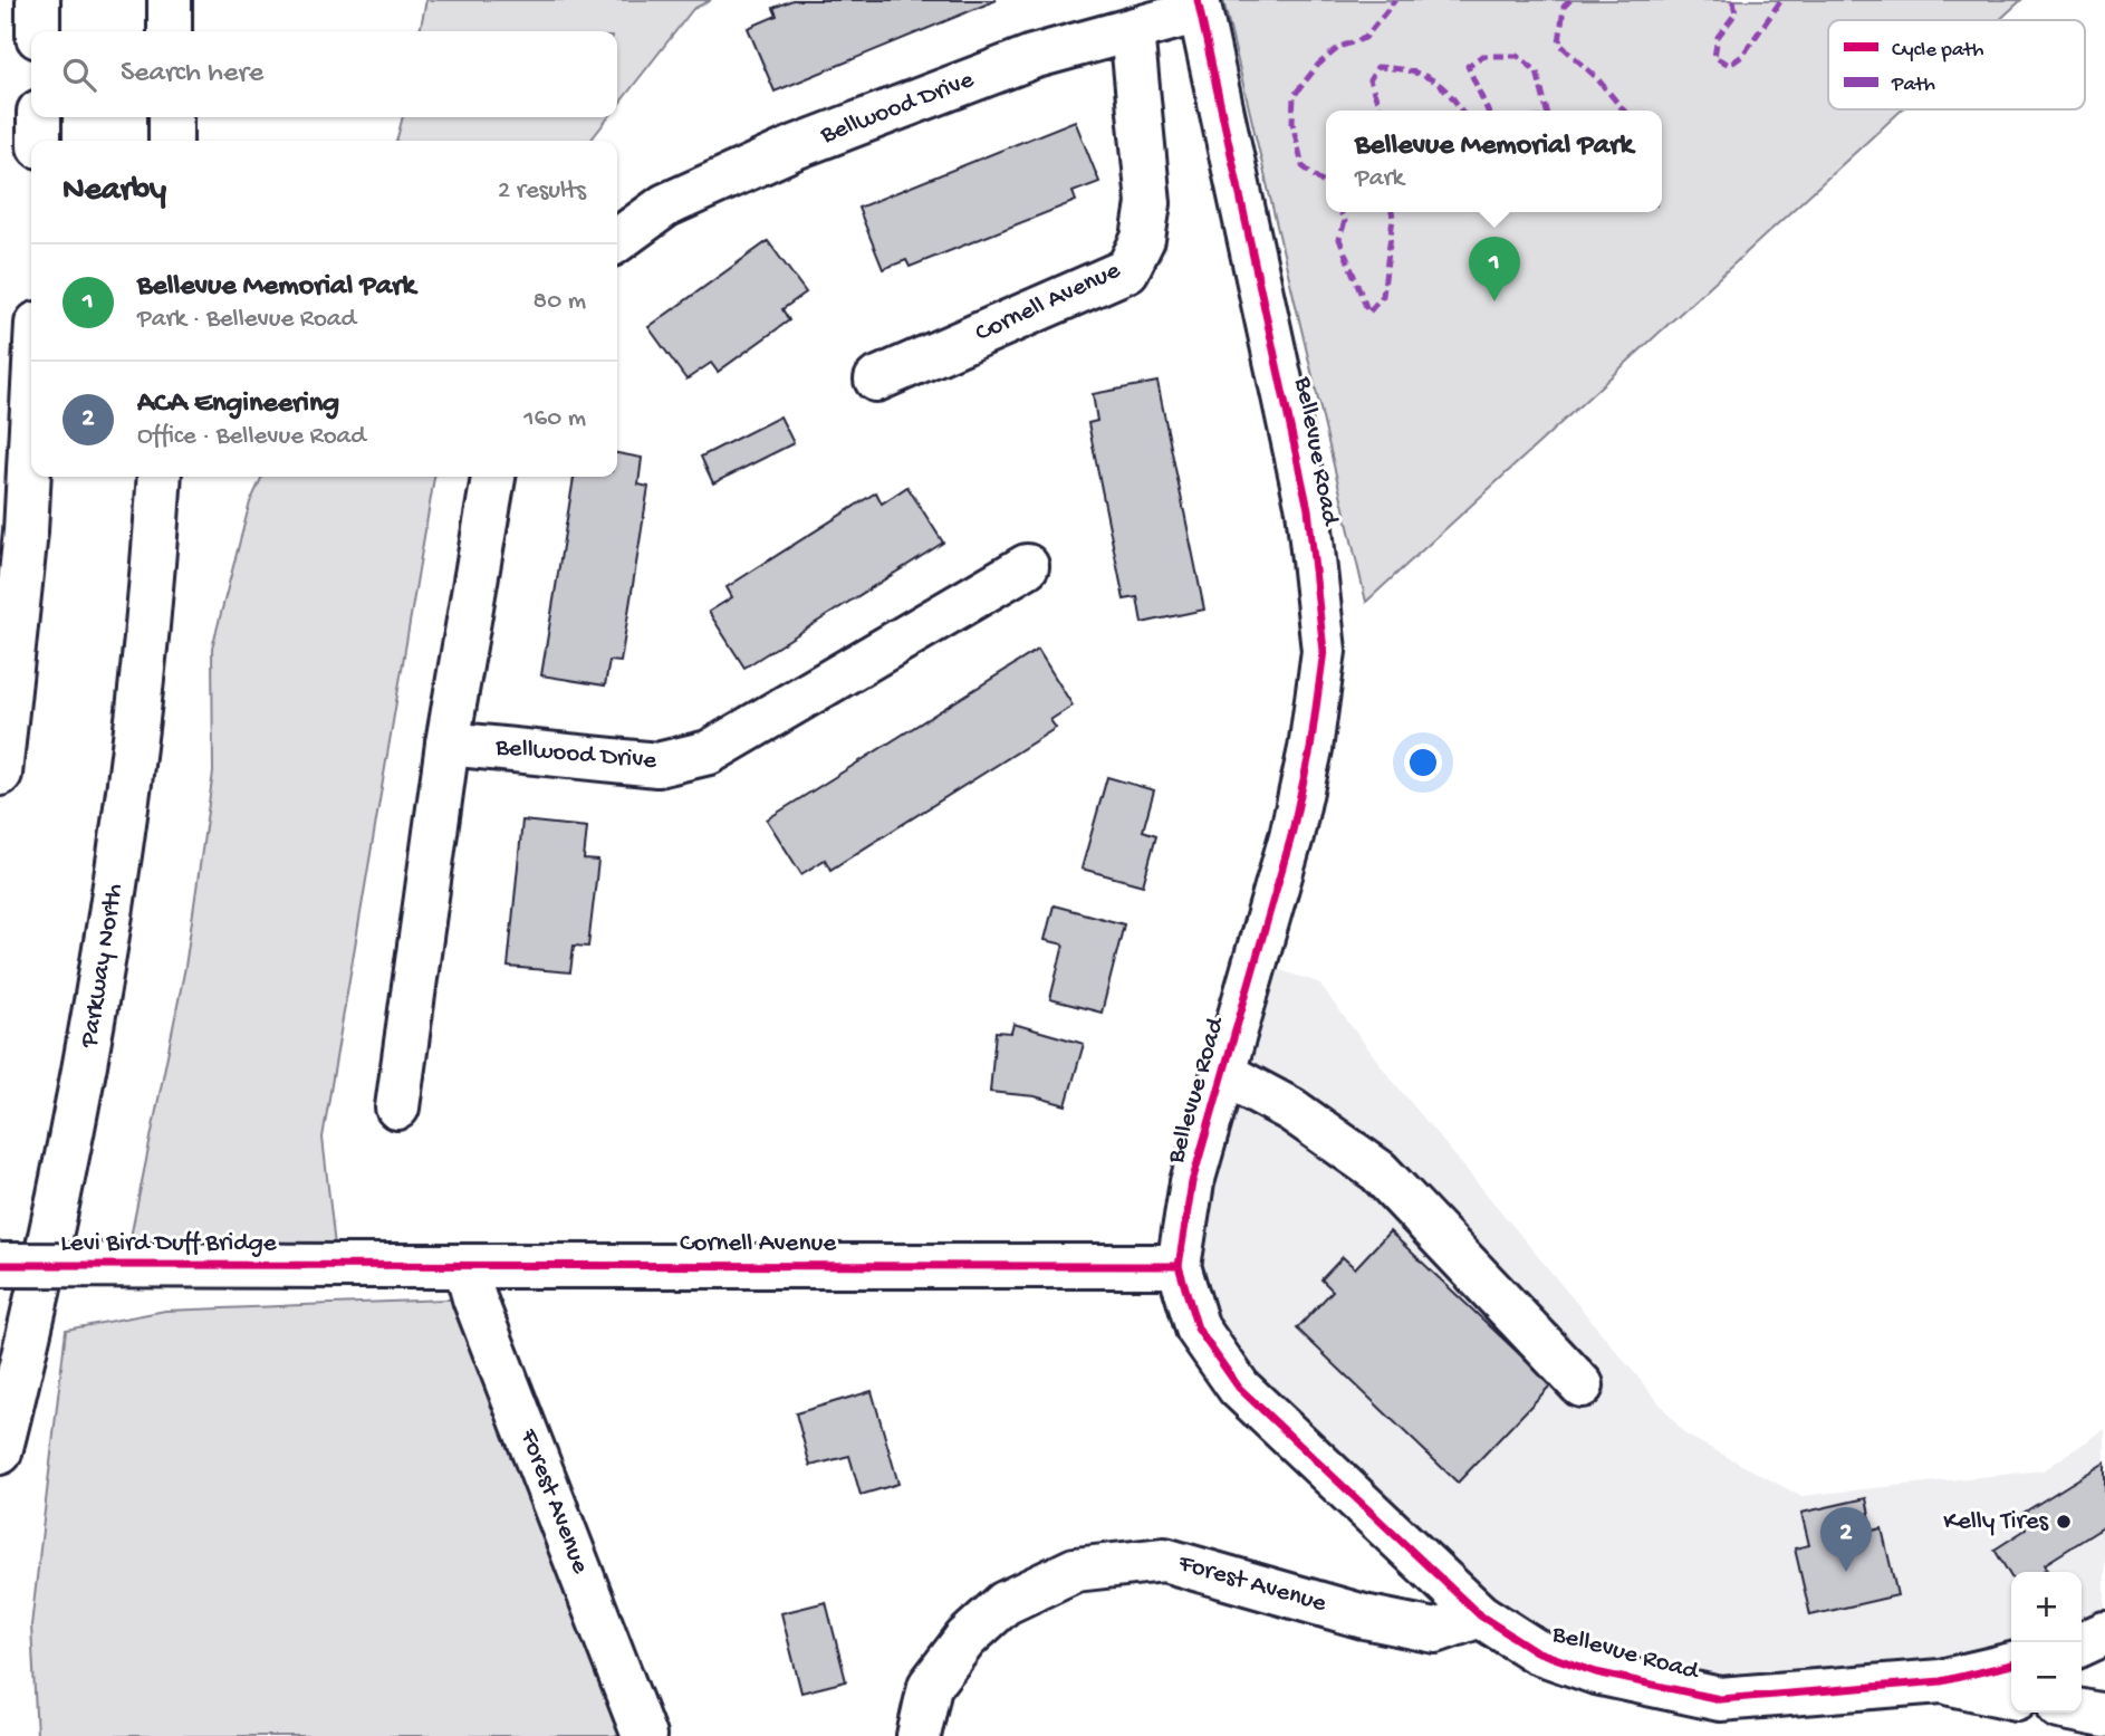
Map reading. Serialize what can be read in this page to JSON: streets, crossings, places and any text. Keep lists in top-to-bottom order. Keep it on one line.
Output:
{"streets":{"main road":["Bellwood Drive","Cornell Avenue","Bellevue Road","Parkway North","Levi Bird Duff Bridge","Forest Avenue"]},"crossings":[["Bellwood Drive","Cornell Avenue"],["Bellwood Drive","Bellevue Road"],["Cornell Avenue","Bellevue Road"],["Cornell Avenue","Levi Bird Duff Bridge"],["Cornell Avenue","Forest Avenue"],["Bellevue Road","Forest Avenue"]],"places":["Kelly Tires"],"legend":["Cycle path","Path"],"page":{"search":"Search here","popup":["Bellevue Memorial Park","Park"],"heading":["Nearby","2 results"],"pins":["1","2"],"list":[{"mark":"1","name":"Bellevue Memorial Park","note":"Park · Bellevue Road","value":"80 m"},{"mark":"2","name":"ACA Engineering","note":"Office · Bellevue Road","value":"160 m"}],"map_buttons":["+","−"]}}
